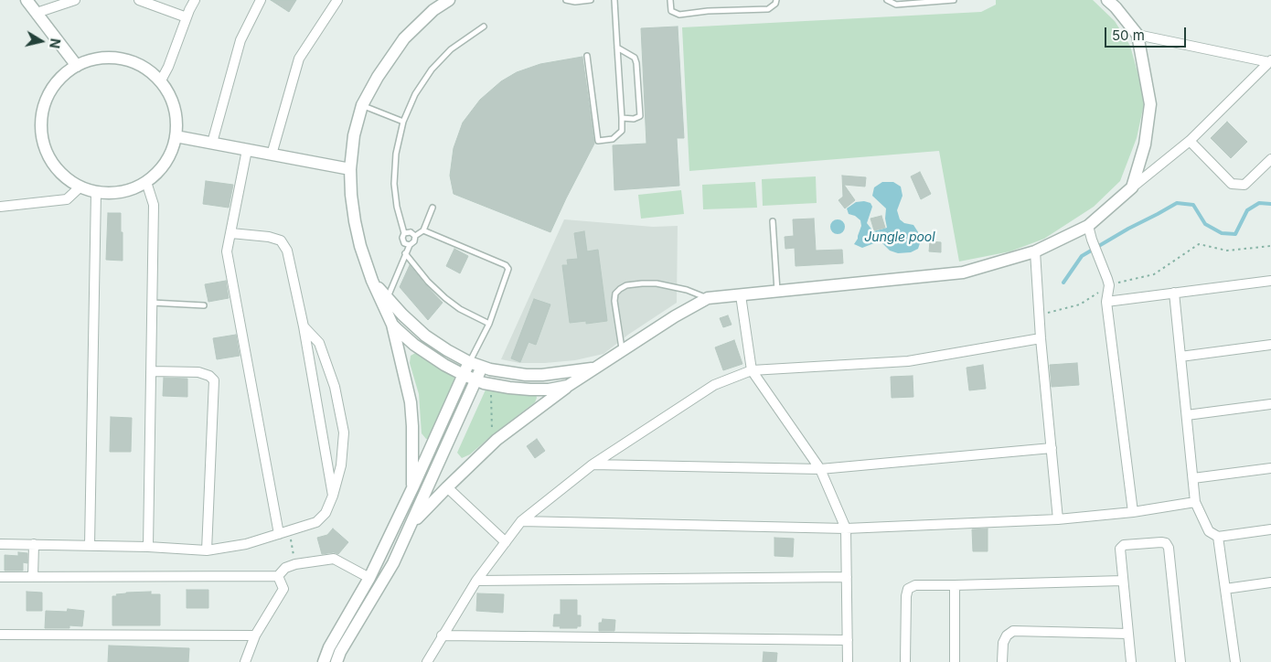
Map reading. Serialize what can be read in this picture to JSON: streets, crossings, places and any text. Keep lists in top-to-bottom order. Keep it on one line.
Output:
{"water":["Jungle pool"],"scale_bar":"50 m","north":"right"}
